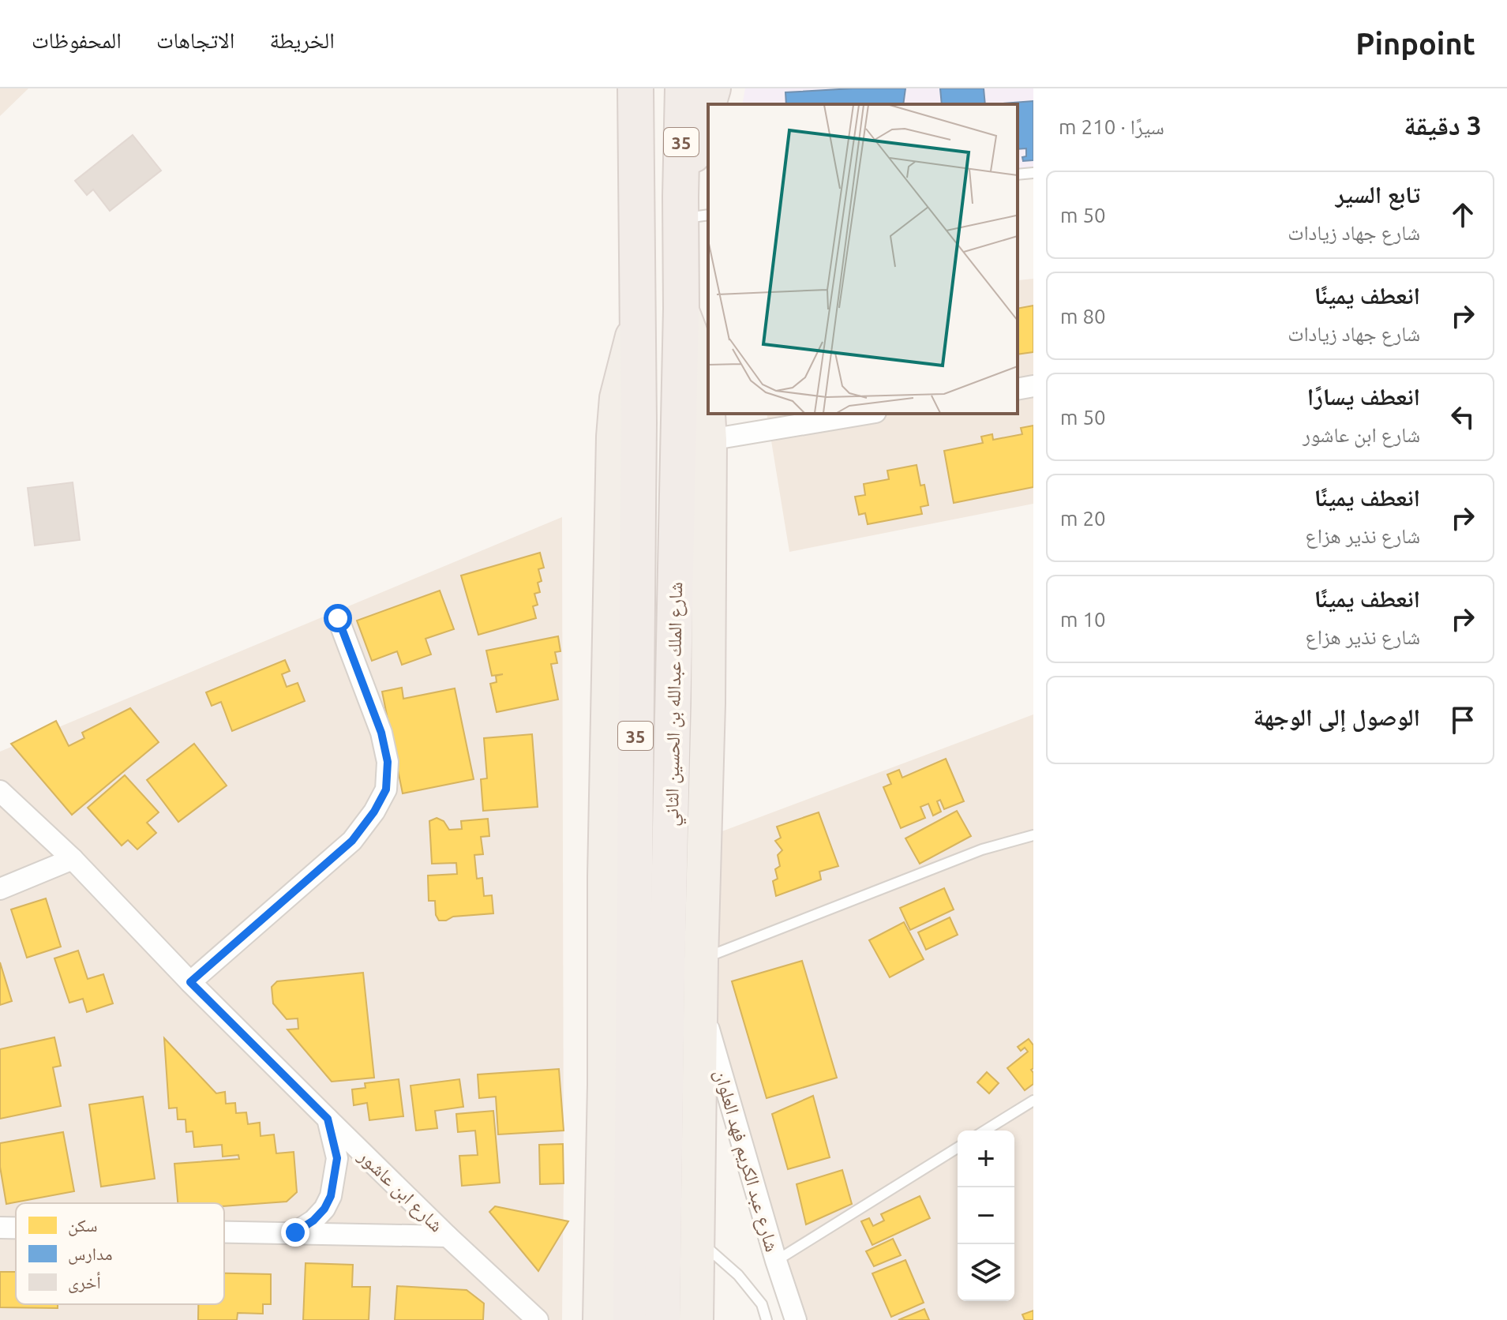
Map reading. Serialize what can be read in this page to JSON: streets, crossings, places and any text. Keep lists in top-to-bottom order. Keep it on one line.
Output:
{"streets":{"highway":["35","شارع الملك عبدالله بن الحسين الثاني"],"street":["شارع عبد الكريم فهد العلوان","شارع ابن عاشور"]},"legend":["سكن","مدارس","أخرى"],"page":{"header":"Pinpoint","nav":["الخريطة","الاتجاهات","المحفوظات"],"heading":["3 دقيقة","سيرًا · 210 m"],"list":[["تابع السير","شارع جهاد زيادات","50 m"],["انعطف يمينًا","شارع جهاد زيادات","80 m"],["انعطف يسارًا","شارع ابن عاشور","50 m"],["انعطف يمينًا","شارع نذير هزاع","20 m"],["انعطف يمينًا","شارع نذير هزاع","10 m"],"الوصول إلى الوجهة"],"map_buttons":["+","−"]}}
